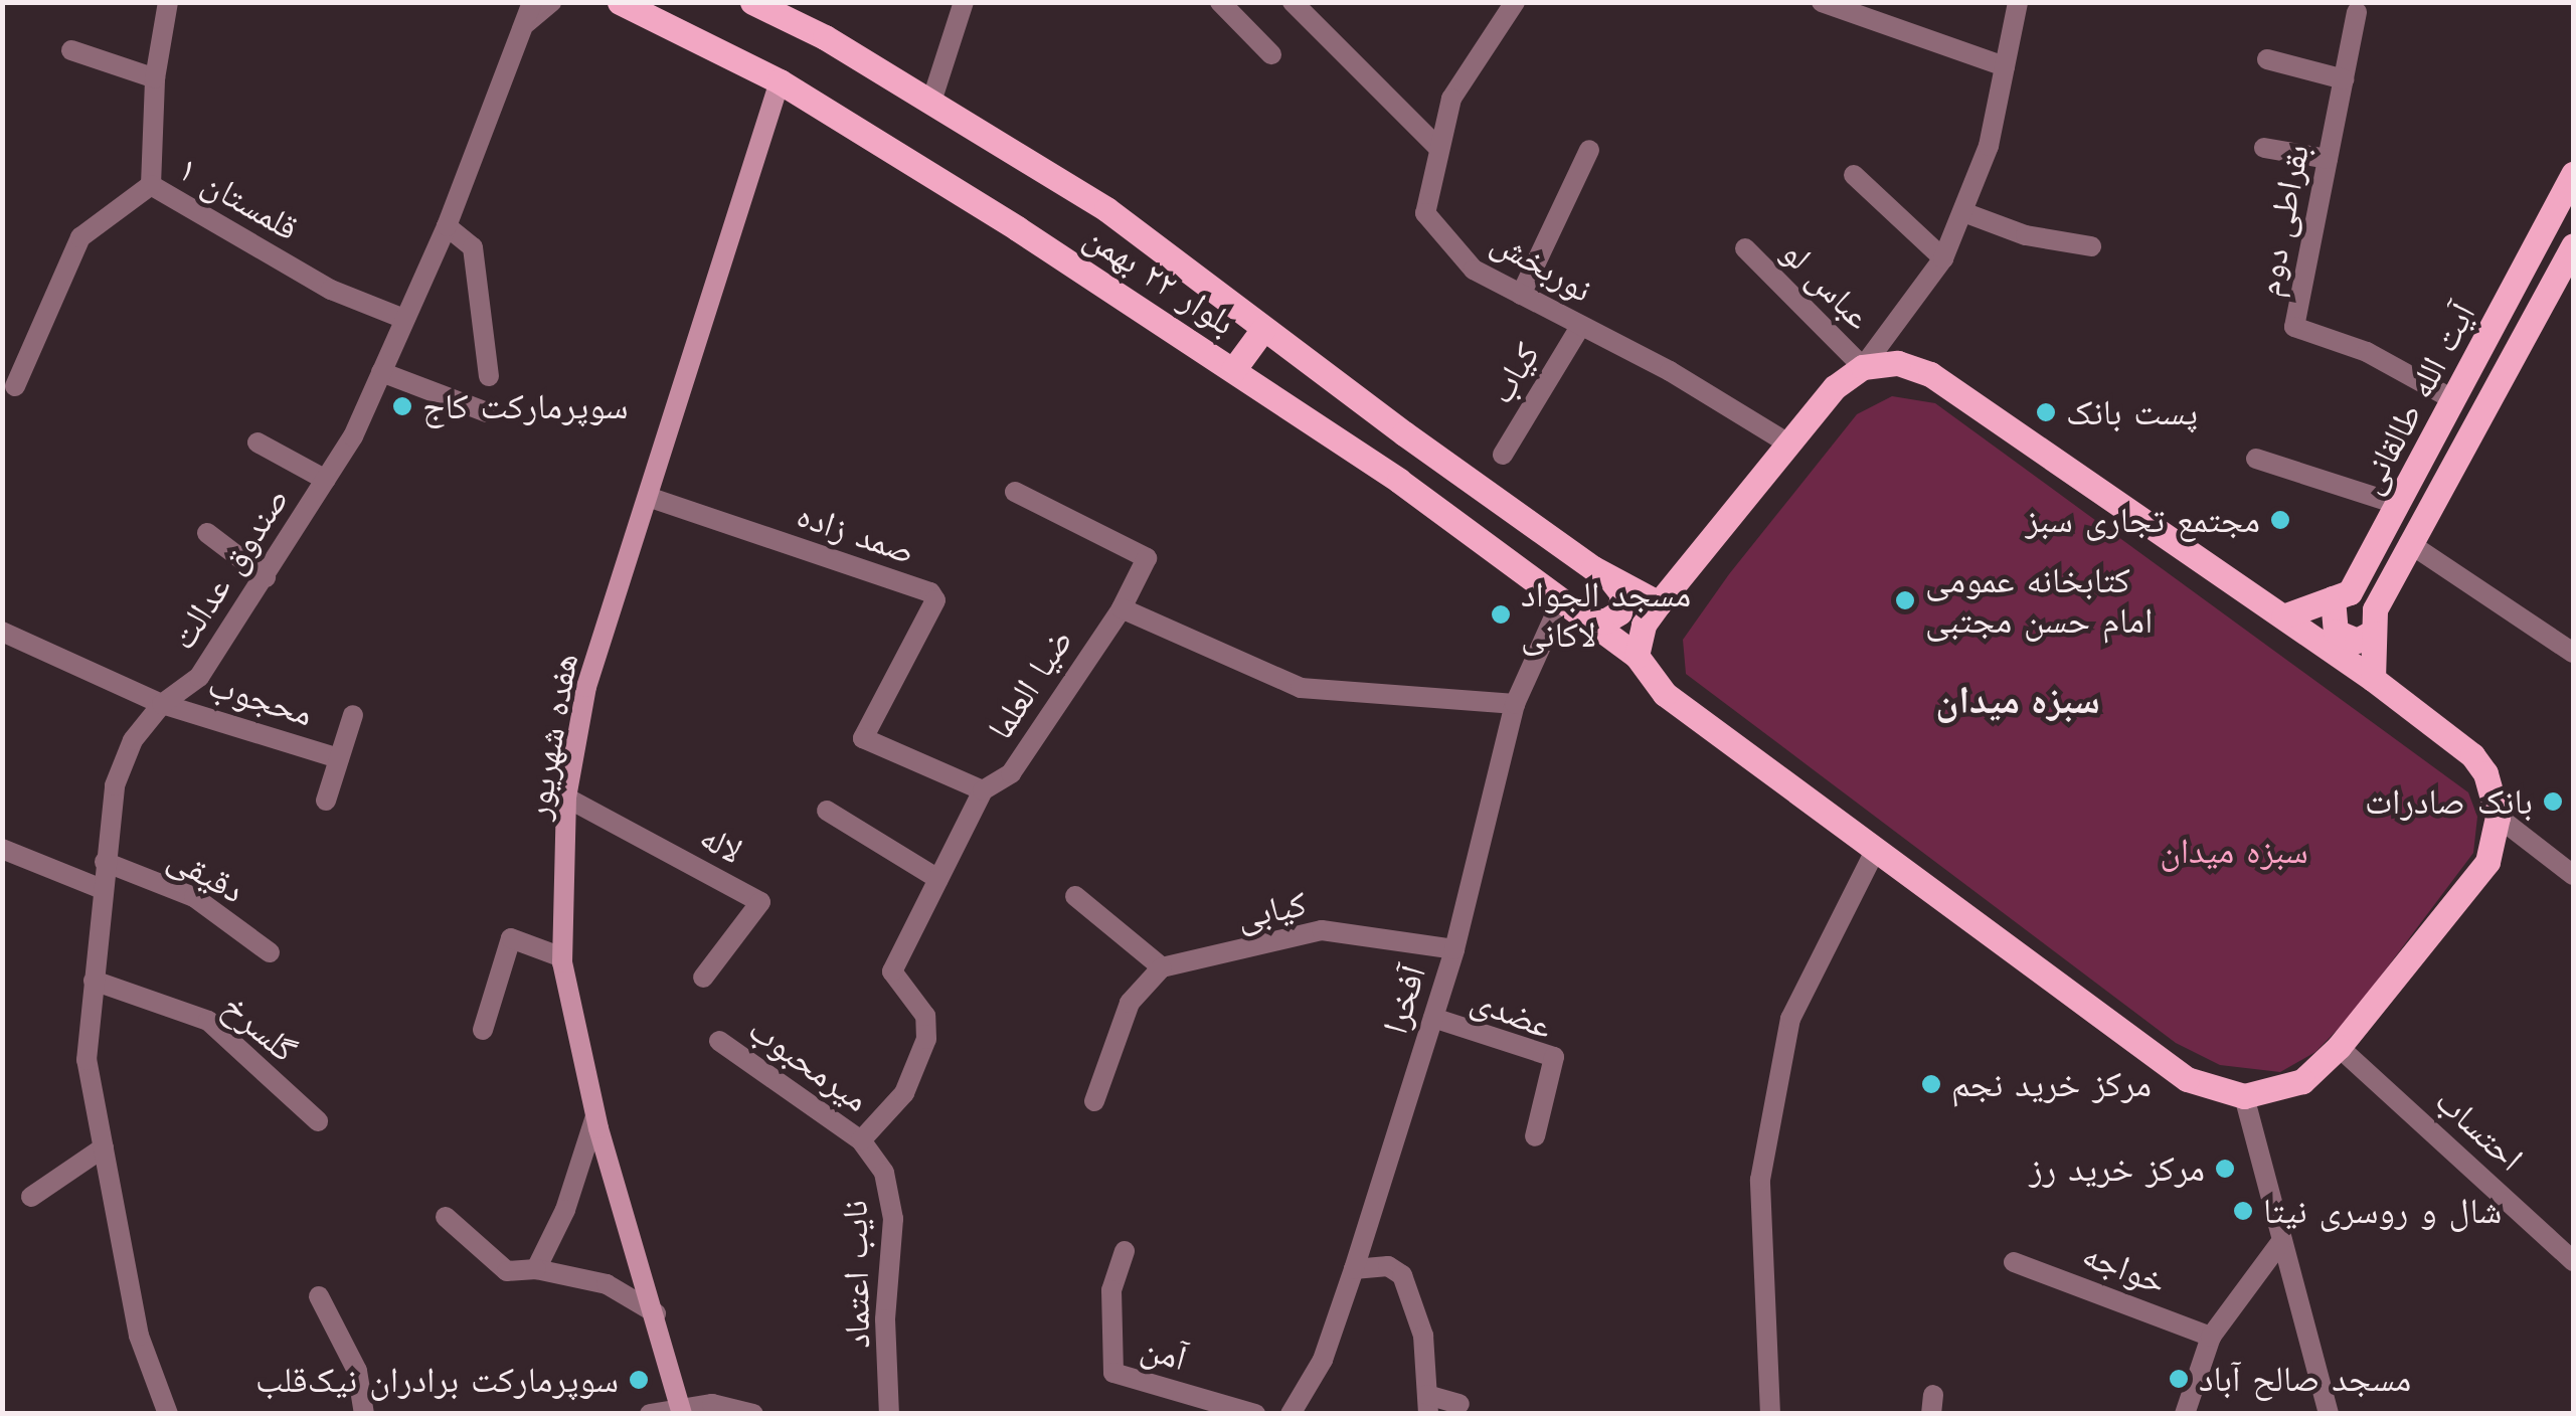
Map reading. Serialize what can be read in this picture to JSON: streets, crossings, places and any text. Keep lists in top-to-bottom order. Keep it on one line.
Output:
{"streets":{"main road":["بلوار ۲۲ بهمن","آیت الله طالقانی","هفده شهریور"],"street":["قلمستان ۱","بقراطی دوم","نوربخش","عباس لو","کیاب","صمد زاده","صندوق عدالت","ضیا العلما","محجوب","لاله","دقیقی","کیابی","آفخرا","عضدی","گلسرخ","میرمحبوب","احتساب","خواجه","نایب اعتماد","آمن"]},"crossings":[["قلمستان ۱","صندوق عدالت"],["بقراطی دوم","آیت الله طالقانی"],["نوربخش","کیاب"],["بلوار ۲۲ بهمن","هفده شهریور"],["بلوار ۲۲ بهمن","آفخرا"],["صمد زاده","ضیا العلما"],["صمد زاده","هفده شهریور"],["صندوق عدالت","محجوب"],["صندوق عدالت","دقیقی"],["صندوق عدالت","گلسرخ"],["ضیا العلما","میرمحبوب"],["ضیا العلما","نایب اعتماد"],["هفده شهریور","لاله"],["کیابی","آفخرا"],["آفخرا","عضدی"],["میرمحبوب","نایب اعتماد"]],"districts":["سبزه میدان"],"parks":["سبزه میدان"],"places":["سوپرمارکت کاج","پست بانک","مجتمع تجاری سبز","کتابخانه عمومی امام حسن مجتبی","مسجد الجواد لاکانی","بانک صادرات","مرکز خرید نجم","مرکز خرید رز","شال و روسری نیتا","مسجد صالح آباد","سوپرمارکت برادران نیک‌قلب"]}
